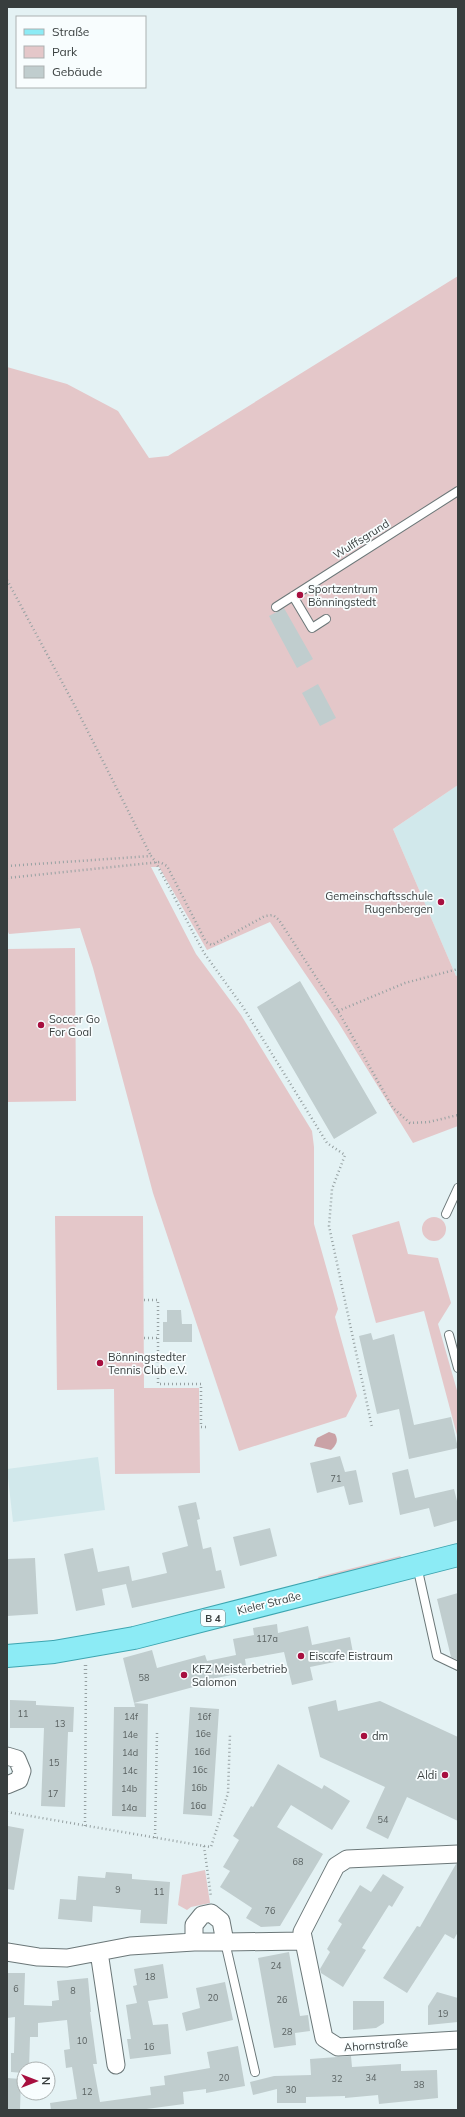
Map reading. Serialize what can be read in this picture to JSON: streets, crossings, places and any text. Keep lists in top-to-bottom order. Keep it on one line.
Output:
{"streets":{"main road":["Kieler Straße","B 4"],"street":["Ahornstraße"],"lane":["Wulffsgrund"]},"places":["Sportzentrum Bönningstedt","Gemeinschaftsschule Rugenbergen","Soccer Go For Goal","Bönningstedter Tennis Club e.V.","Eiscafe Eistraum","KFZ Meisterbetrieb Salomon","dm","Aldi"],"house_numbers":["71","117a","58","11","14f","16f","13","16e","14e","16d","14d","15","16c","14c","16b","14b","17","16a","14a","54","68","9","11","76","24","18","6","8","20","26","19","28","10","16","20","34","32","38","30","12"],"legend":["Straße","Park","Gebäude"],"north":"right"}
